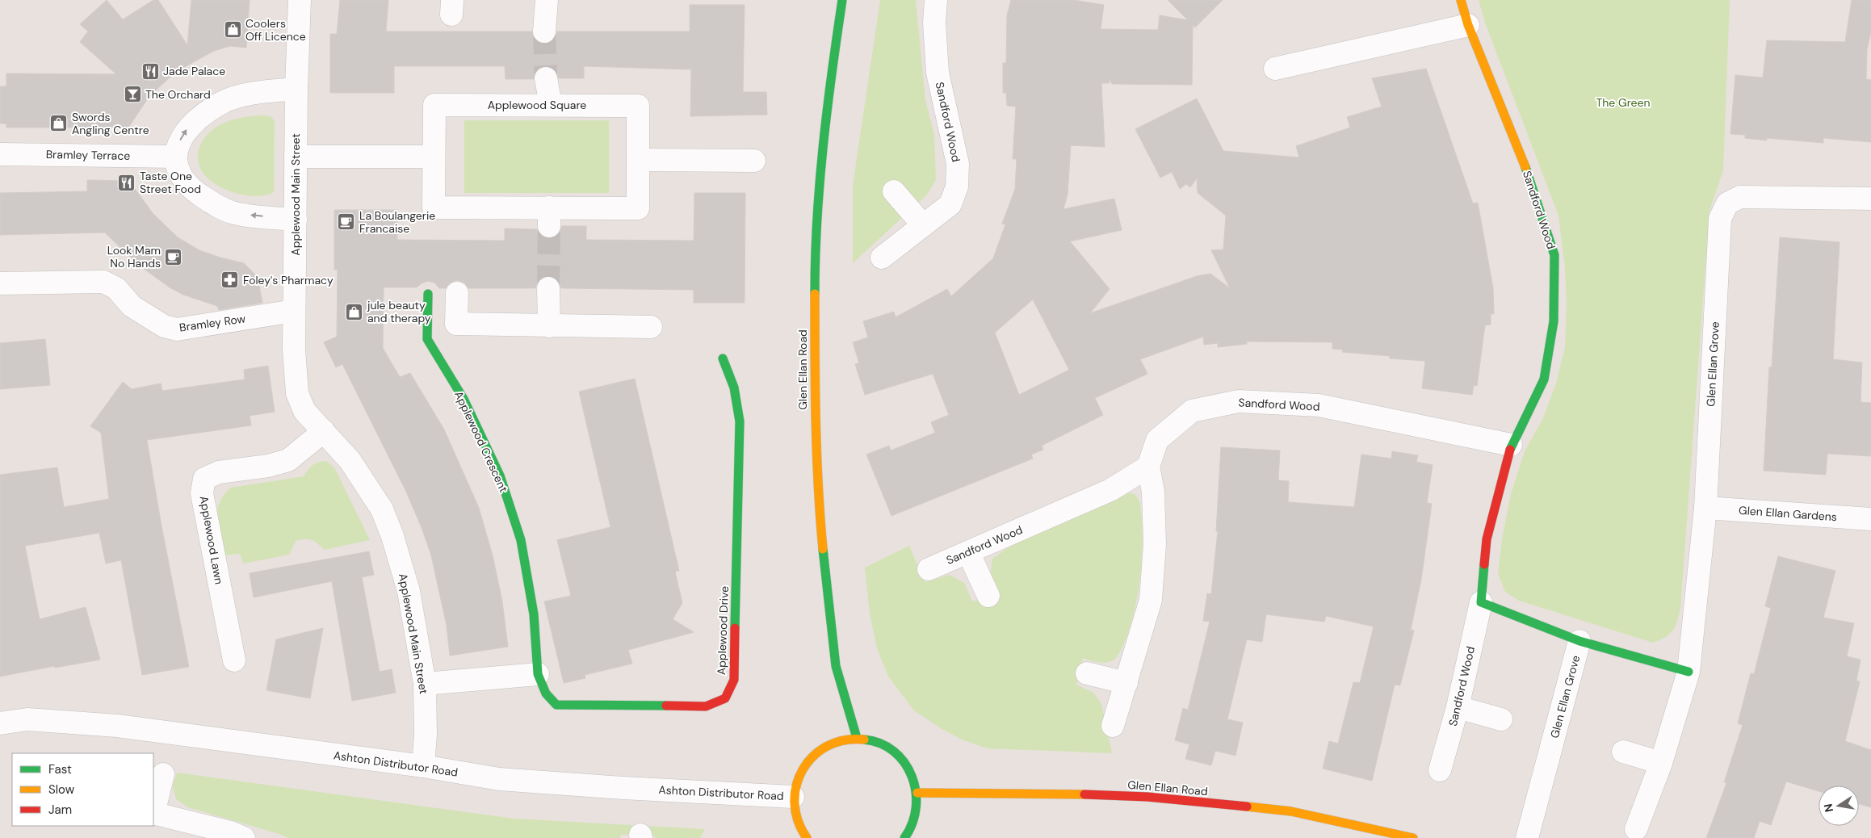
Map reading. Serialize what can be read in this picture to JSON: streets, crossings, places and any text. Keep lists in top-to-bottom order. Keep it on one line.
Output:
{"streets":{"street":["Applewood Square","Sandford Wood","Bramley Terrace","Applewood Main Street","Bramley Row","Glen Ellan Grove","Glen Ellan Road","Applewood Crescent","Glen Ellan Gardens","Applewood Lawn","Applewood Drive","Ashton Distributor Road"]},"crossings":[["Applewood Main Street","Bramley Row"],["Applewood Main Street","Applewood Lawn"],["Applewood Main Street","Ashton Distributor Road"],["Glen Ellan Grove","Glen Ellan Gardens"],["Applewood Crescent","Applewood Drive"]],"parks":["The Green"],"places":{"shop":["Coolers Off Licence","Swords Angling Centre","jule beauty and therapy"],"restaurant":["Jade Palace","Taste One Street Food"],"bar":["The Orchard"],"cafe":["La Boulangerie Francaise","Look Mam No Hands"],"pharmacy":["Foley's Pharmacy"]},"legend":["Fast","Slow","Jam"],"north":"left"}
